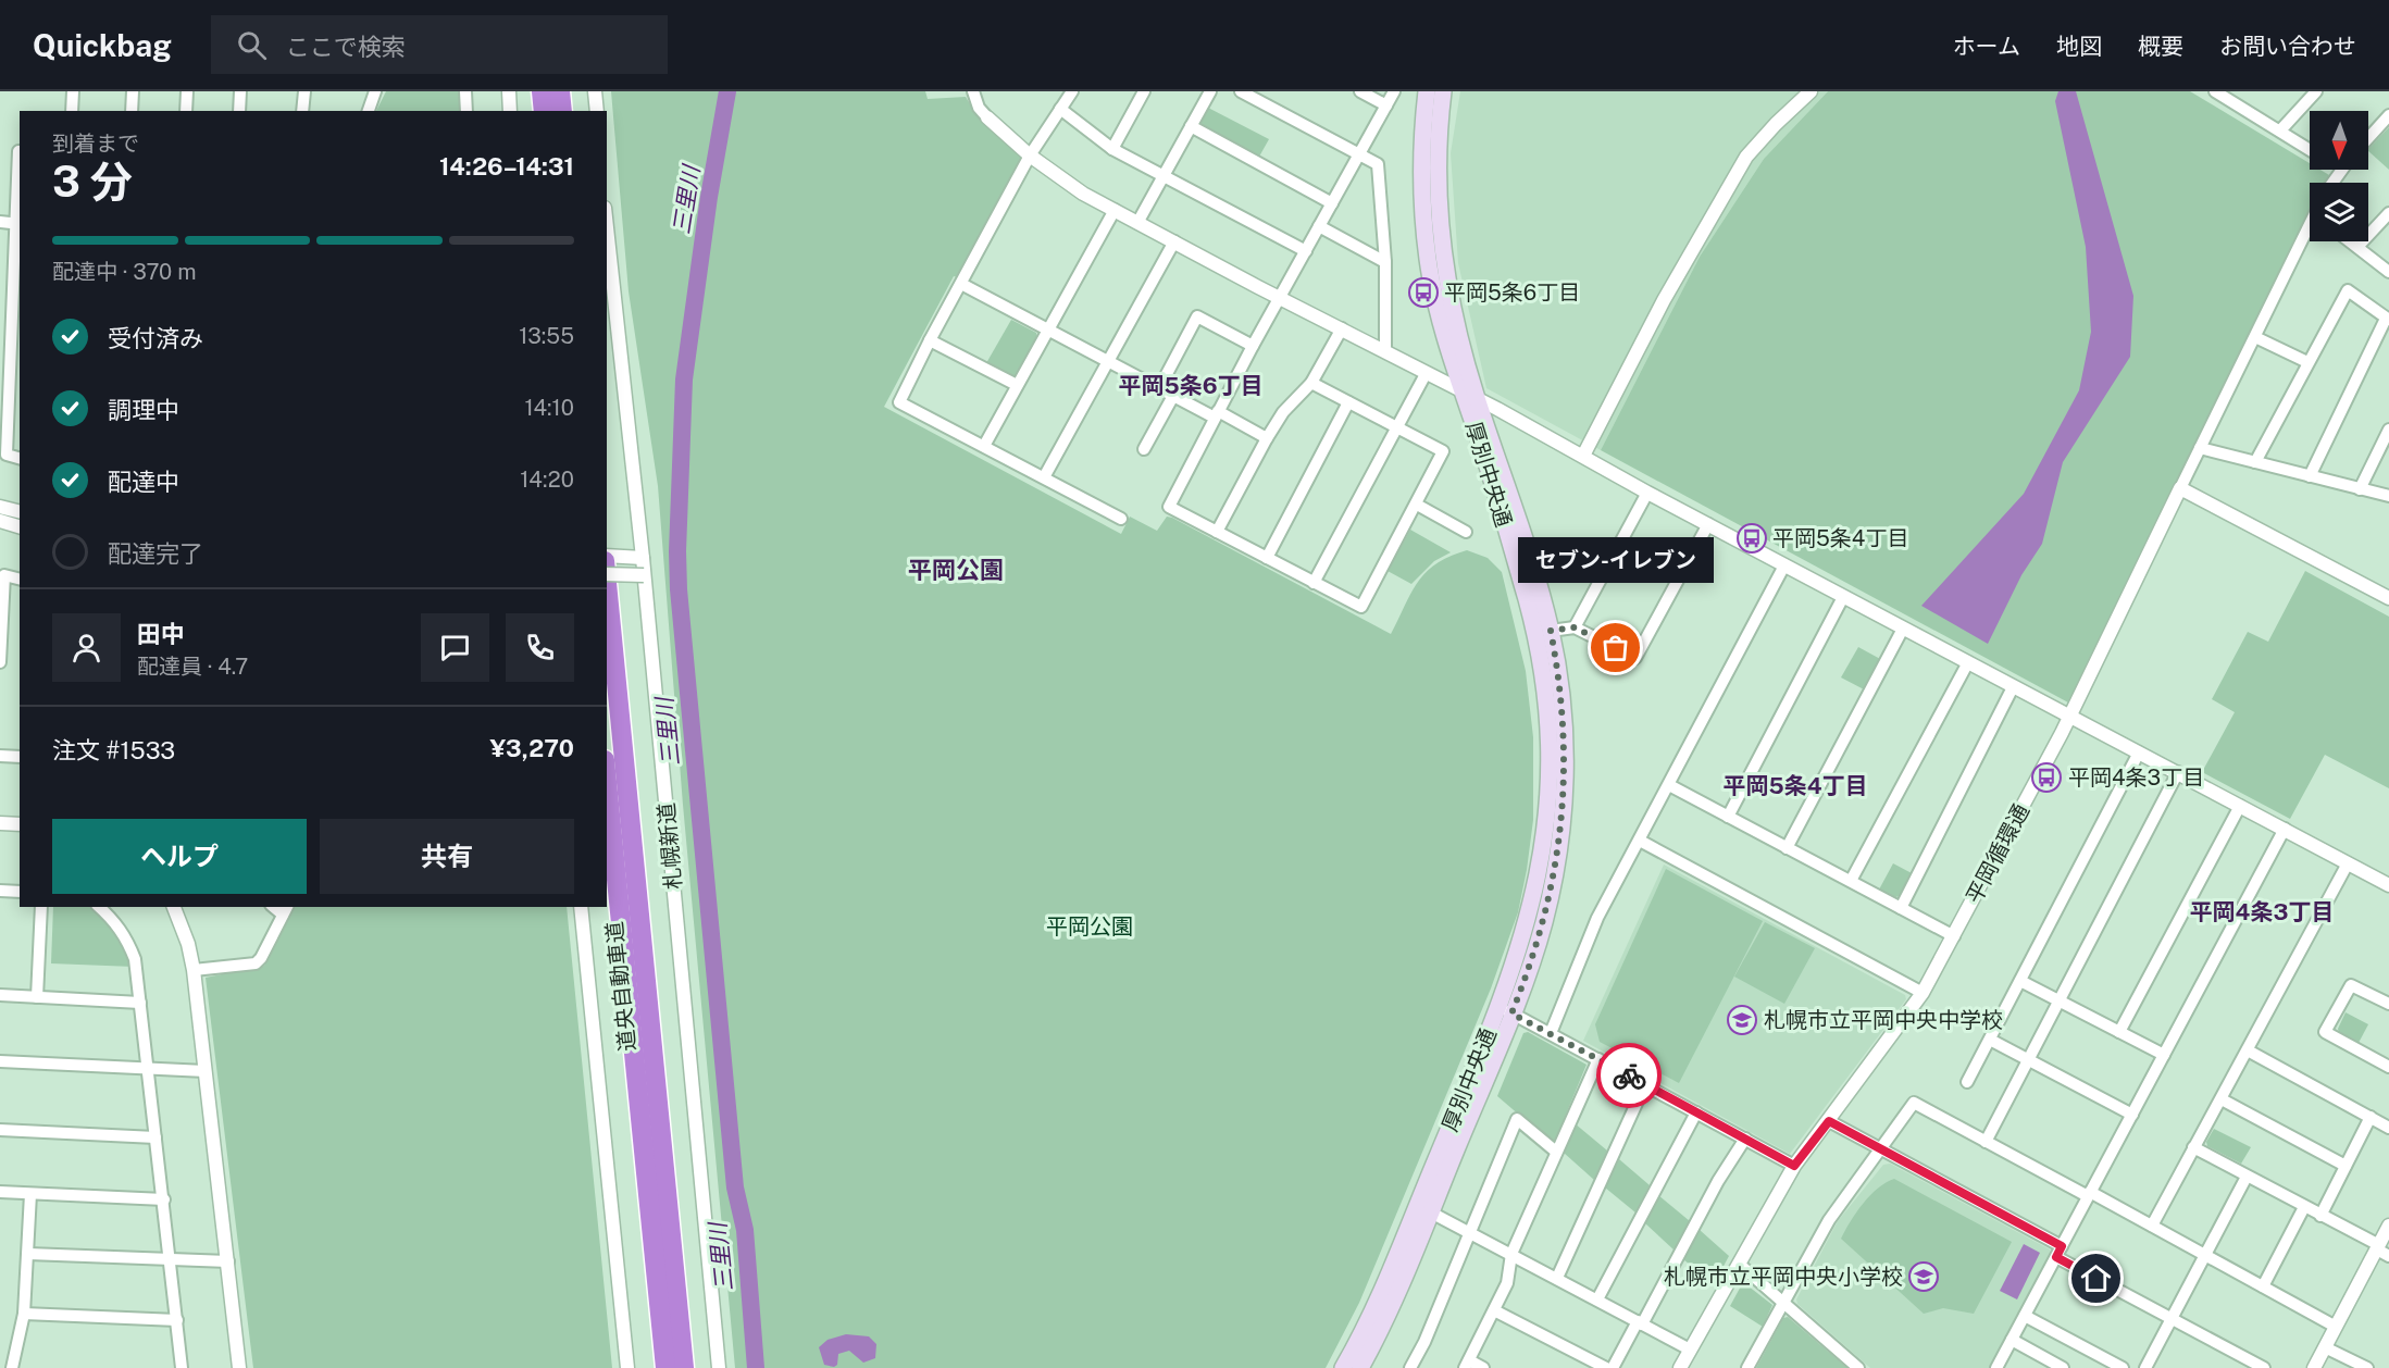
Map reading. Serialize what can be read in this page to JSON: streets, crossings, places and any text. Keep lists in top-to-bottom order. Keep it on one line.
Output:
{"streets":{"highway":["道央自動車道"],"main road":["厚別中央通"],"street":["札幌新道","平岡循環通"]},"districts":["平岡5条6丁目","平岡公園","平岡5条4丁目","平岡4条3丁目"],"water":["三里川"],"parks":["平岡公園"],"places":{"bus stop":["平岡5条6丁目","平岡5条4丁目","平岡4条3丁目"],"other":["セブン-イレブン"],"school or university":["札幌市立平岡中央中学校","札幌市立平岡中央小学校"]},"north":"bottom","page":{"header":"Quickbag","search":"ここで検索","nav":["ホーム","地図","概要","お問い合わせ"],"heading":["3 分","到着まで","14:26–14:31"],"panel":["田中","配達員 · 4.7","注文 #1533","¥3,270"],"bar":"配達中 · 370 m","list":[["受付済み","13:55"],["調理中","14:10"],["配達中","14:20"],"配達完了"],"bubble":"セブン-イレブン","buttons":["ヘルプ","共有"]}}
